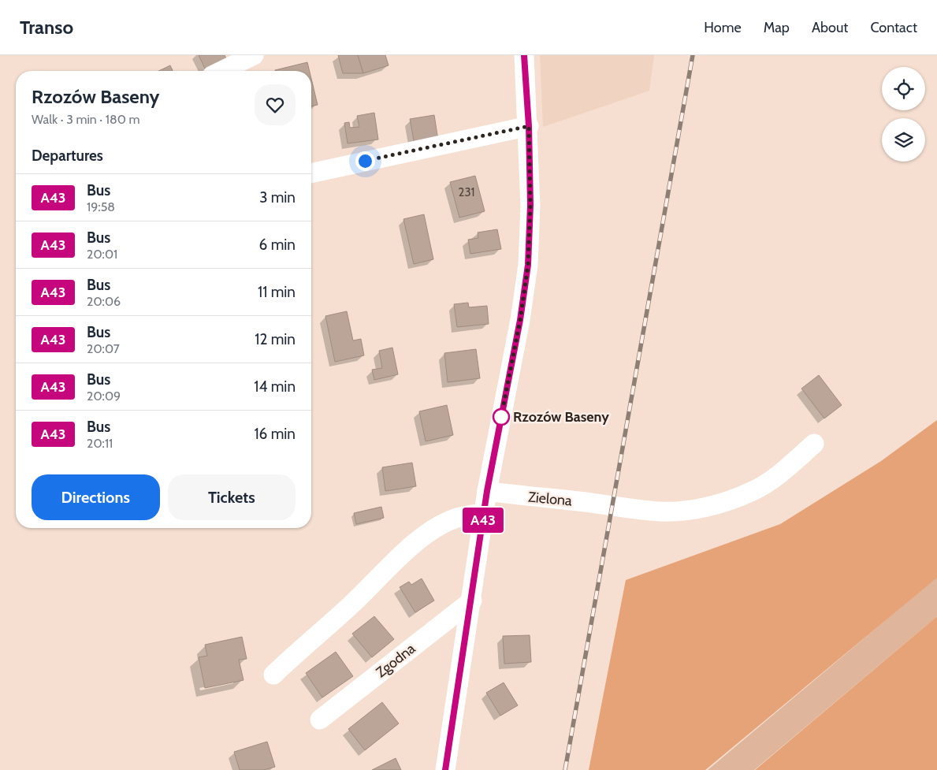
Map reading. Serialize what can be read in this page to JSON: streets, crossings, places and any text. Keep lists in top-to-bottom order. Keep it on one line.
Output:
{"streets":{"street":["Zielona","Zgodna"]},"places":["Rzozów Baseny"],"lines":["bus line A43"],"house_numbers":["231"],"page":{"header":"Transo","nav":["Home","Map","About","Contact"],"on_map":"A43","heading":[["Rzozów Baseny","Walk · 3 min · 180 m"],"Departures"],"list":[{"mark":"A43","name":"Bus","note":"19:58","value":"3 min"},{"mark":"A43","name":"Bus","note":"20:01","value":"6 min"},{"mark":"A43","name":"Bus","note":"20:06","value":"11 min"},{"mark":"A43","name":"Bus","note":"20:07","value":"12 min"},{"mark":"A43","name":"Bus","note":"20:09","value":"14 min"},{"mark":"A43","name":"Bus","note":"20:11","value":"16 min"}],"buttons":["Directions","Tickets"]}}
